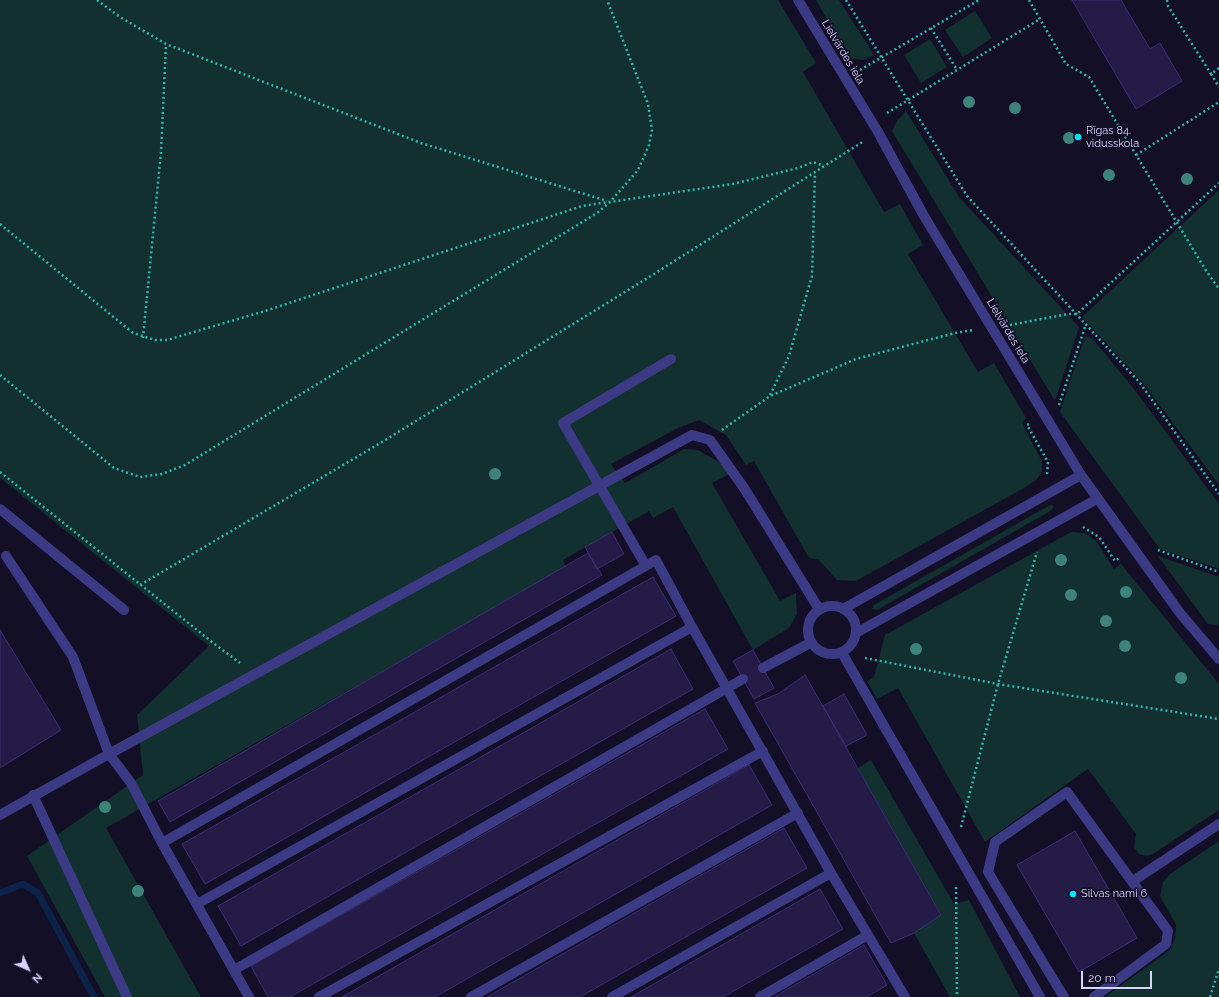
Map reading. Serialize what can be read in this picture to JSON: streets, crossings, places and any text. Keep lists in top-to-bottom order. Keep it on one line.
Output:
{"streets":{"street":["Lielvārdes iela"]},"places":["Rīgas 84. vidusskola","Silvas nami 6"],"scale_bar":"20 m","north":"bottom right"}
